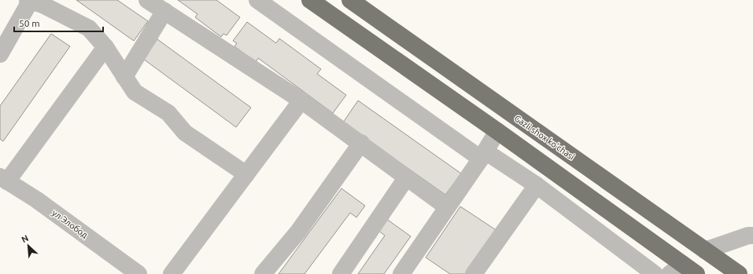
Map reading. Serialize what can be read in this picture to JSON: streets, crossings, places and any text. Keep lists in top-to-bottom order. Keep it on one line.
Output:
{"streets":{"highway":["Gazli shox ko'chasi"],"street":["ул Элобод"]},"scale_bar":"50 m","north":"top left"}
